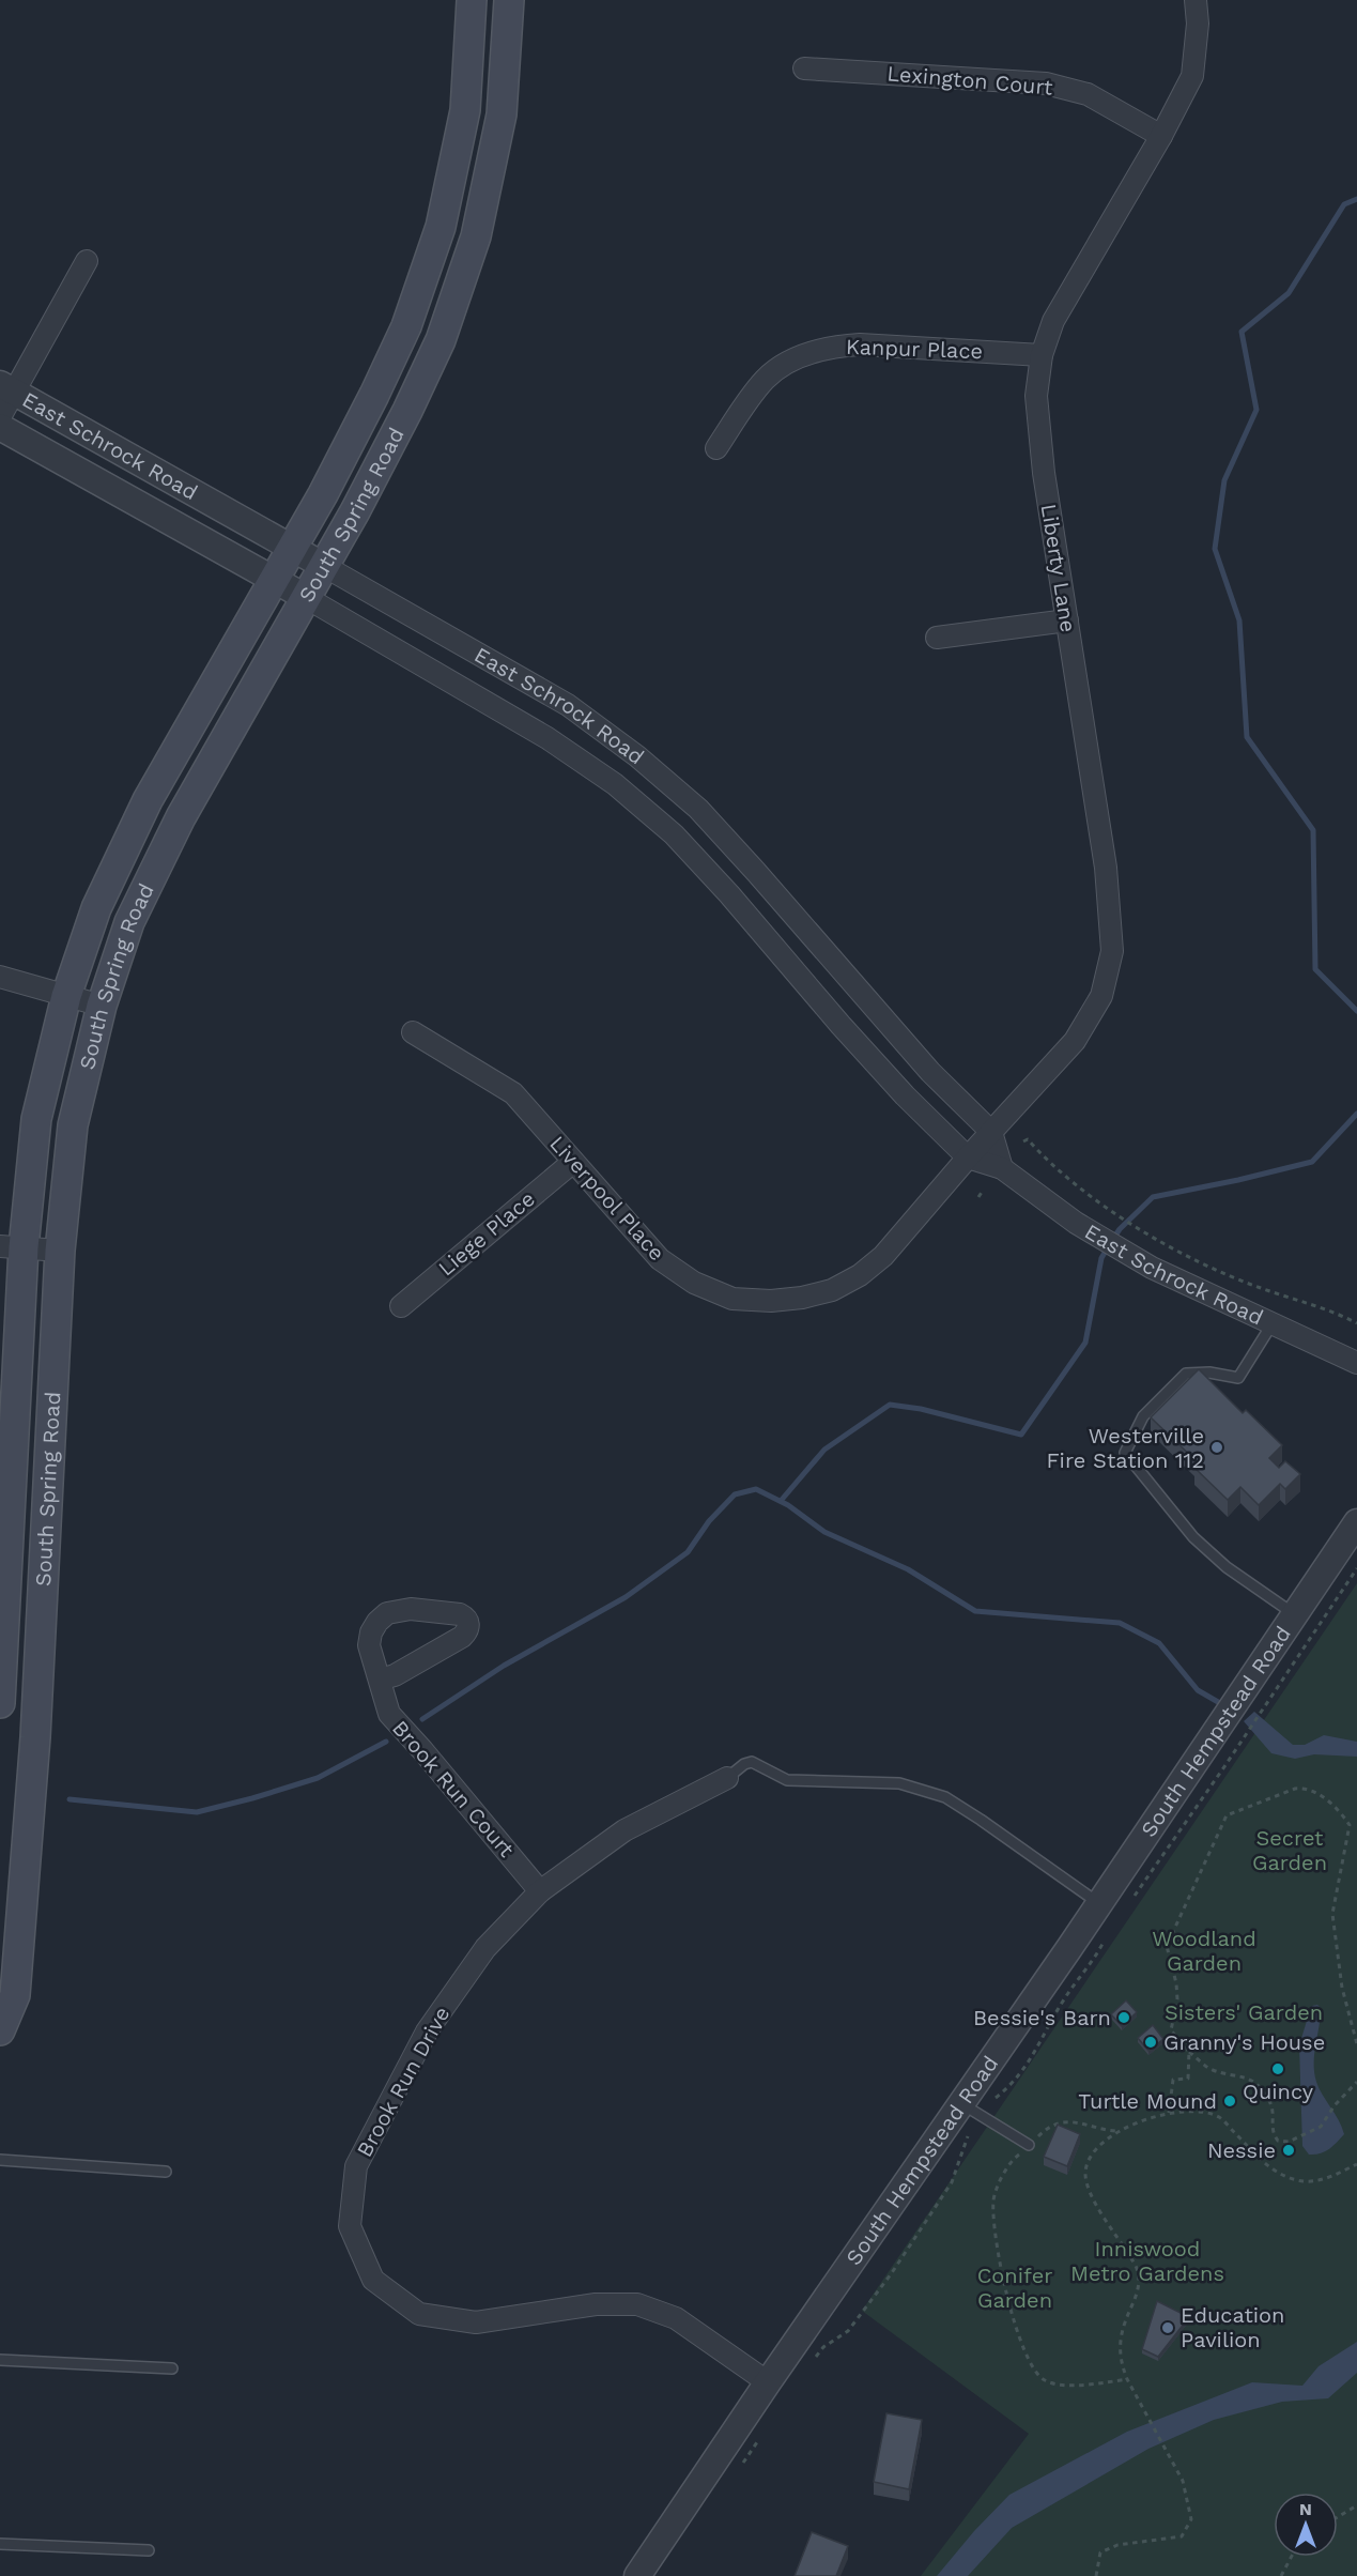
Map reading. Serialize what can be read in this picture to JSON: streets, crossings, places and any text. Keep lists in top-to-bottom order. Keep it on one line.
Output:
{"streets":{"main road":["South Spring Road"],"street":["Lexington Court","Kanpur Place","East Schrock Road","Liberty Lane","Liverpool Place","Liege Place","South Hempstead Road","Brook Run Court","Brook Run Drive"]},"crossings":[["Lexington Court","Liberty Lane"],["Kanpur Place","Liberty Lane"],["East Schrock Road","South Spring Road"],["East Schrock Road","Liberty Lane"],["East Schrock Road","Liverpool Place"],["Liberty Lane","Liverpool Place"],["Liverpool Place","Liege Place"],["South Hempstead Road","Brook Run Drive"],["Brook Run Court","Brook Run Drive"]],"parks":["Secret Garden","Woodland Garden","Sisters' Garden","Inniswood Metro Gardens","Conifer Garden"],"places":["Westerville Fire Station 112","Bessie's Barn","Granny's House","Quincy","Turtle Mound","Nessie","Education Pavilion"],"north":"top"}
